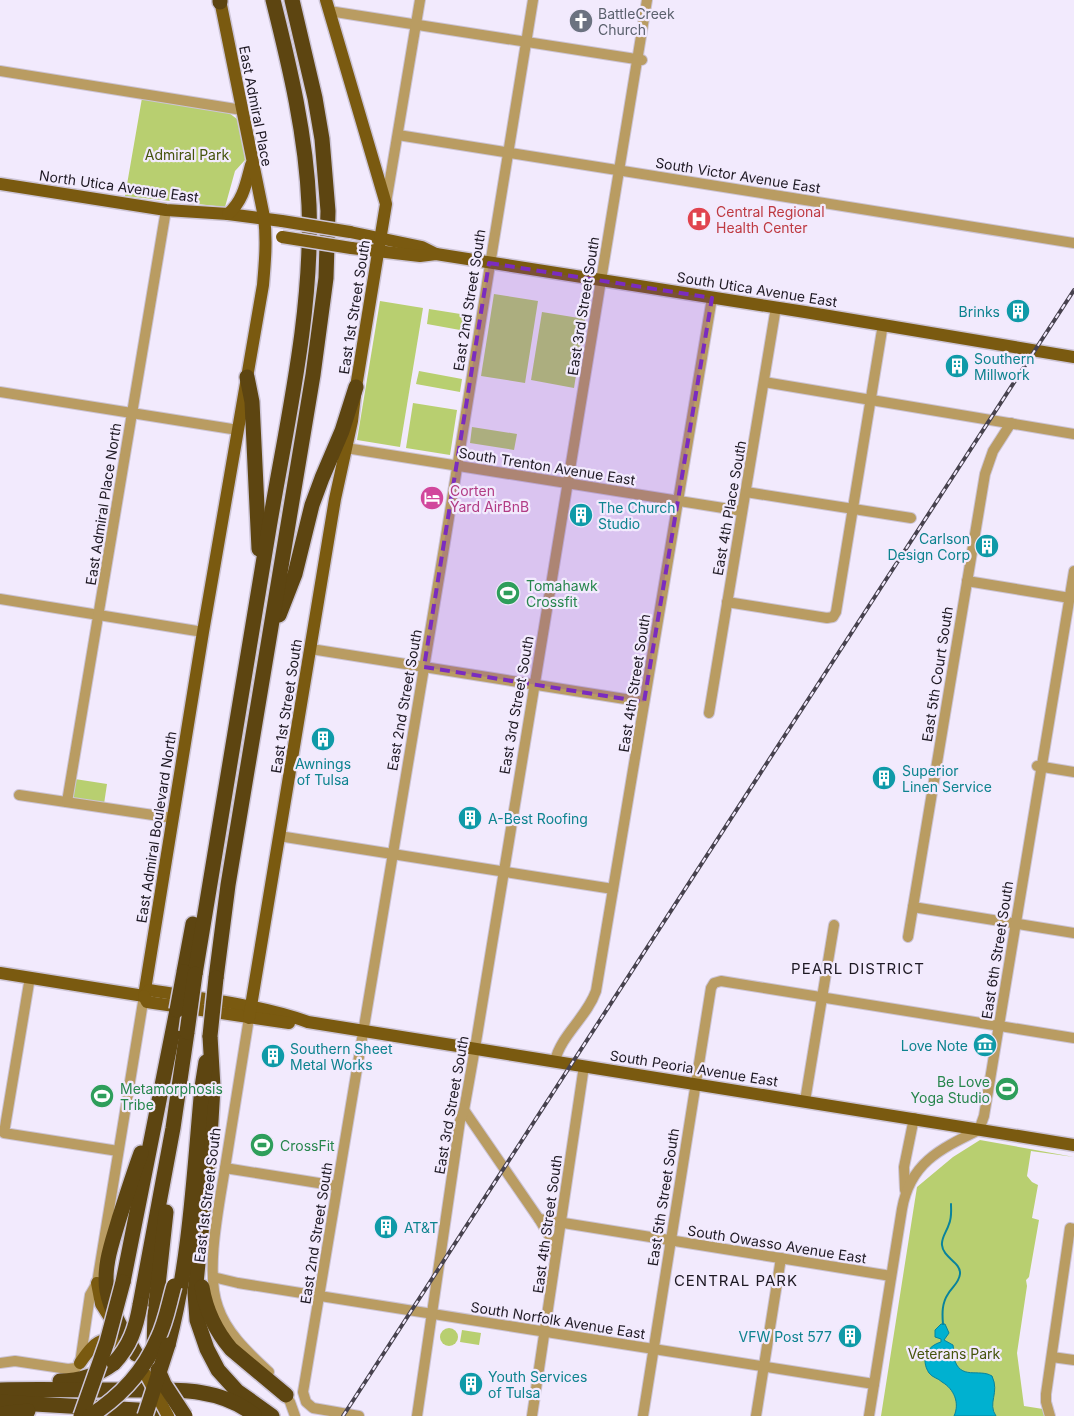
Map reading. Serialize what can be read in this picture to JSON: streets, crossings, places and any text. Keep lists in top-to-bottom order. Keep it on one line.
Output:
{"streets":{"main road":["East Admiral Place","North Utica Avenue East","South Utica Avenue East","East 1st Street South","East Admiral Boulevard North","South Peoria Avenue East"],"street":["South Victor Avenue East","East 2nd Street South","East 3rd Street South","South Trenton Avenue East","East Admiral Place North","East 4th Place South","East 5th Court South","East 4th Street South","East 6th Street South","East 5th Street South","South Owasso Avenue East","South Norfolk Avenue East"]},"crossings":[["East Admiral Place","North Utica Avenue East"],["East Admiral Place","South Utica Avenue East"],["East Admiral Place","East Admiral Boulevard North"],["South Victor Avenue East","East 2nd Street South"],["South Victor Avenue East","East 3rd Street South"],["South Victor Avenue East","East 1st Street South"],["North Utica Avenue East","South Utica Avenue East"],["North Utica Avenue East","East Admiral Place North"],["South Utica Avenue East","East 2nd Street South"],["South Utica Avenue East","East 3rd Street South"],["South Utica Avenue East","East 1st Street South"],["South Utica Avenue East","East 4th Place South"],["South Utica Avenue East","East 4th Street South"],["South Utica Avenue East","East Admiral Boulevard North"],["East 2nd Street South","South Trenton Avenue East"],["East 2nd Street South","South Peoria Avenue East"],["East 2nd Street South","South Norfolk Avenue East"],["East 3rd Street South","South Trenton Avenue East"],["East 3rd Street South","South Peoria Avenue East"],["East 3rd Street South","South Norfolk Avenue East"],["East 1st Street South","South Trenton Avenue East"],["East 1st Street South","South Peoria Avenue East"],["East 1st Street South","South Norfolk Avenue East"],["South Trenton Avenue East","East 4th Place South"],["South Trenton Avenue East","East 4th Street South"],["East 4th Street South","South Peoria Avenue East"],["East 4th Street South","South Owasso Avenue East"],["East 4th Street South","South Norfolk Avenue East"],["East Admiral Boulevard North","South Peoria Avenue East"],["East 6th Street South","South Peoria Avenue East"],["South Peoria Avenue East","East 5th Street South"],["East 5th Street South","South Owasso Avenue East"],["East 5th Street South","South Norfolk Avenue East"]],"districts":["PEARL DISTRICT","CENTRAL PARK"],"parks":["Admiral Park","Veterans Park"],"places":{"church":["BattleCreek Church"],"hospital":["Central Regional Health Center"],"building":["Brinks","Southern Millwork","The Church Studio","Carlson Design Corp","Awnings of Tulsa","Superior Linen Service","A-Best Roofing","Southern Sheet Metal Works","AT&T","VFW Post 577","Youth Services of Tulsa"],"hotel":["Corten Yard AirBnB"],"sports":["Tomahawk Crossfit","Be Love Yoga Studio","Metamorphosis Tribe","CrossFit"],"museum":["Love Note"]}}
